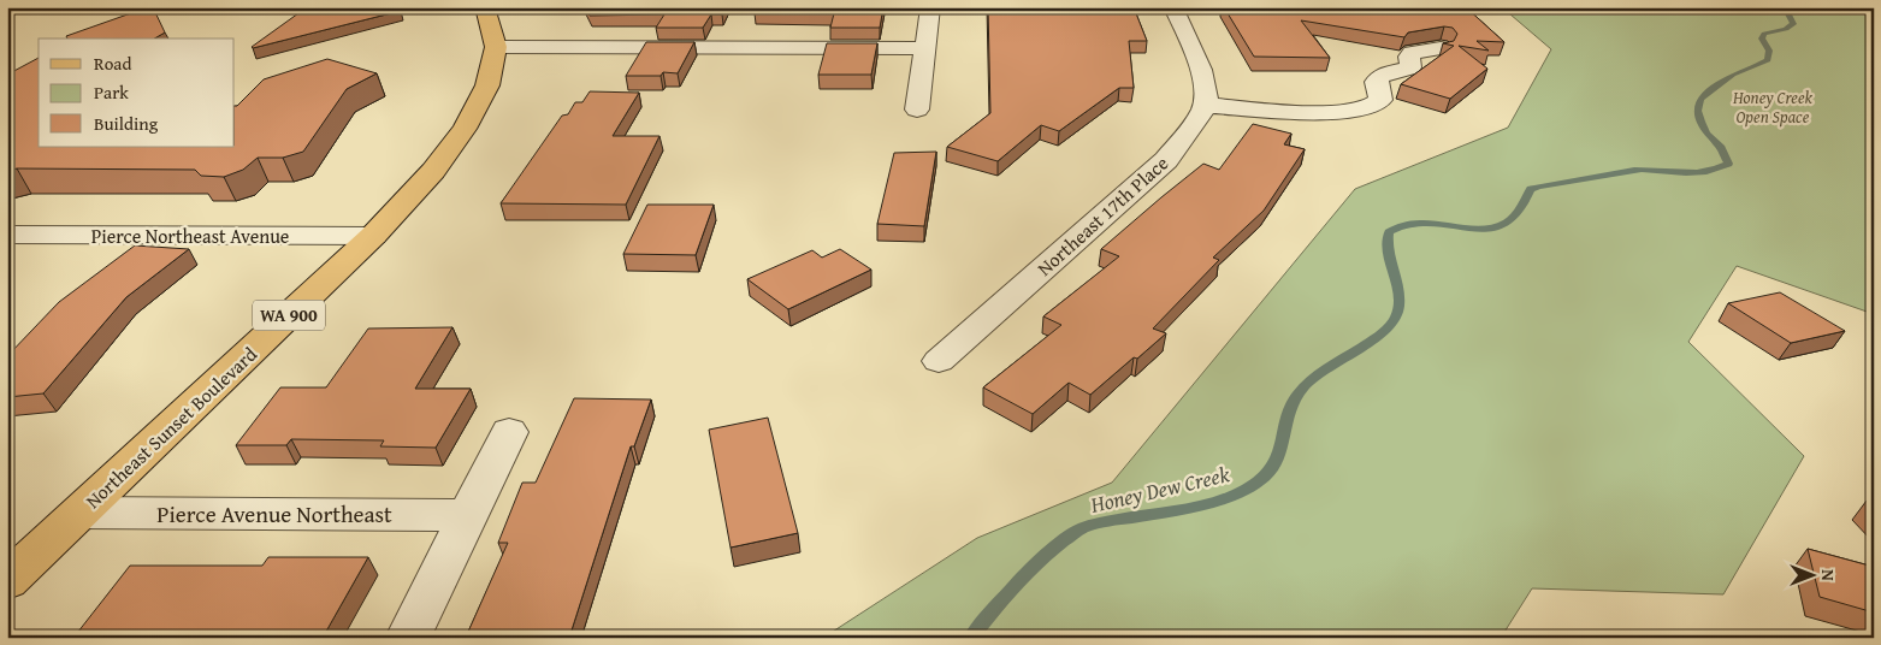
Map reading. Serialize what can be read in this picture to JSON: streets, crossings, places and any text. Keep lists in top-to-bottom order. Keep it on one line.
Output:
{"streets":{"main road":["WA 900","Northeast Sunset Boulevard"],"street":["Northeast 17th Place","Pierce Northeast Avenue","Pierce Avenue Northeast"]},"crossings":[["Pierce Northeast Avenue","Northeast Sunset Boulevard"],["Northeast Sunset Boulevard","Pierce Avenue Northeast"]],"water":["Honey Dew Creek"],"parks":["Honey Creek Open Space"],"legend":["Road","Park","Building"],"north":"right"}
